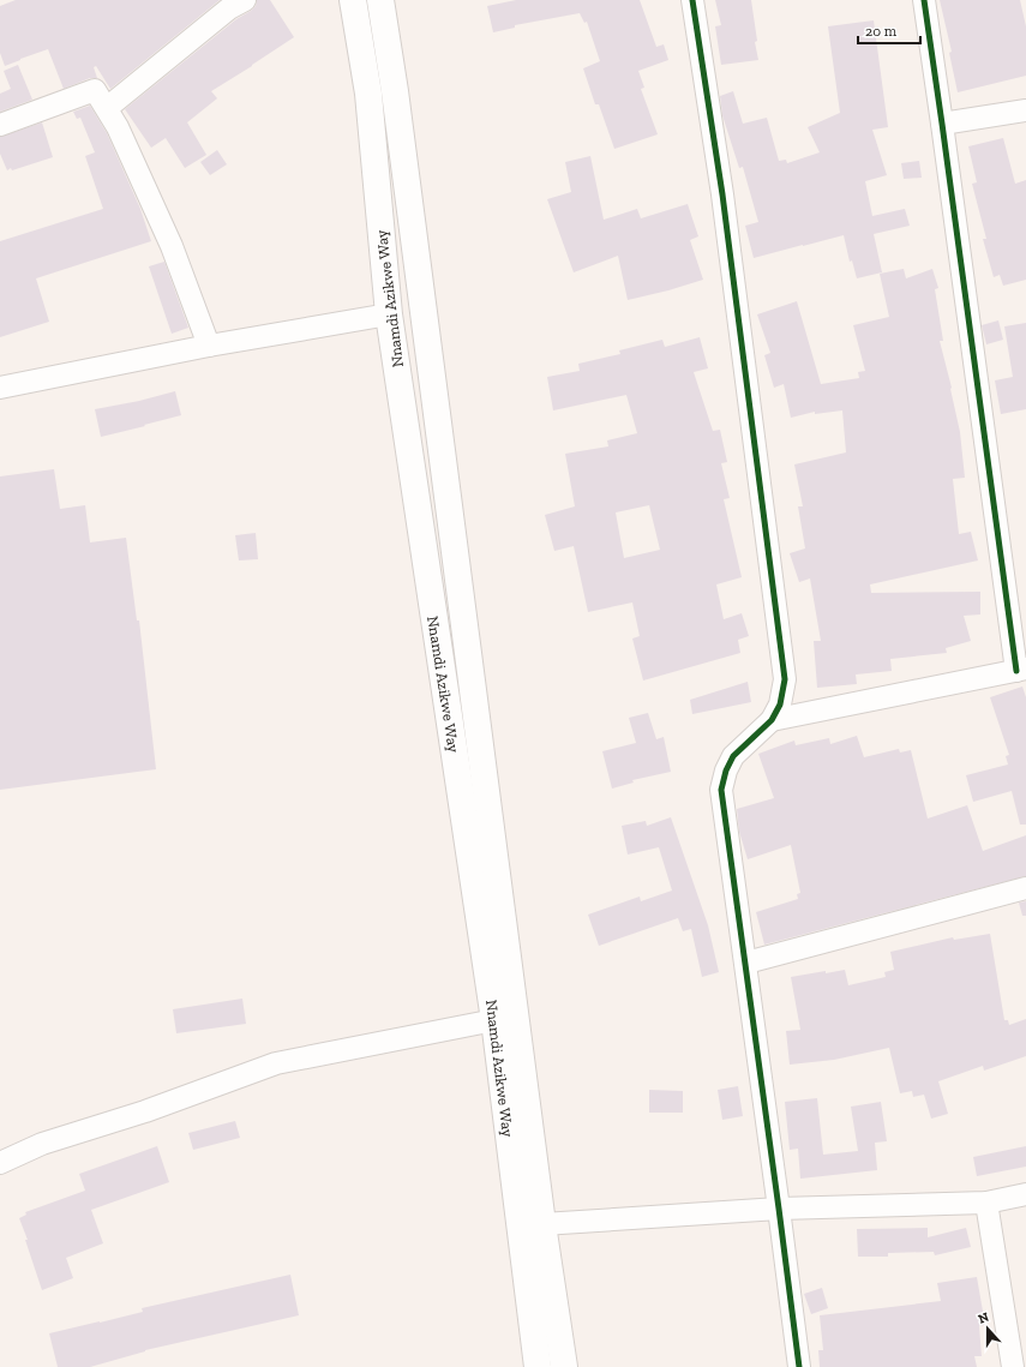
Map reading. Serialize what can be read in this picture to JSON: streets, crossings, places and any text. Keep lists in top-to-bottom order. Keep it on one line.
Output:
{"streets":{"highway":["Nnamdi Azikwe Way"]},"scale_bar":"20 m","north":"top"}
